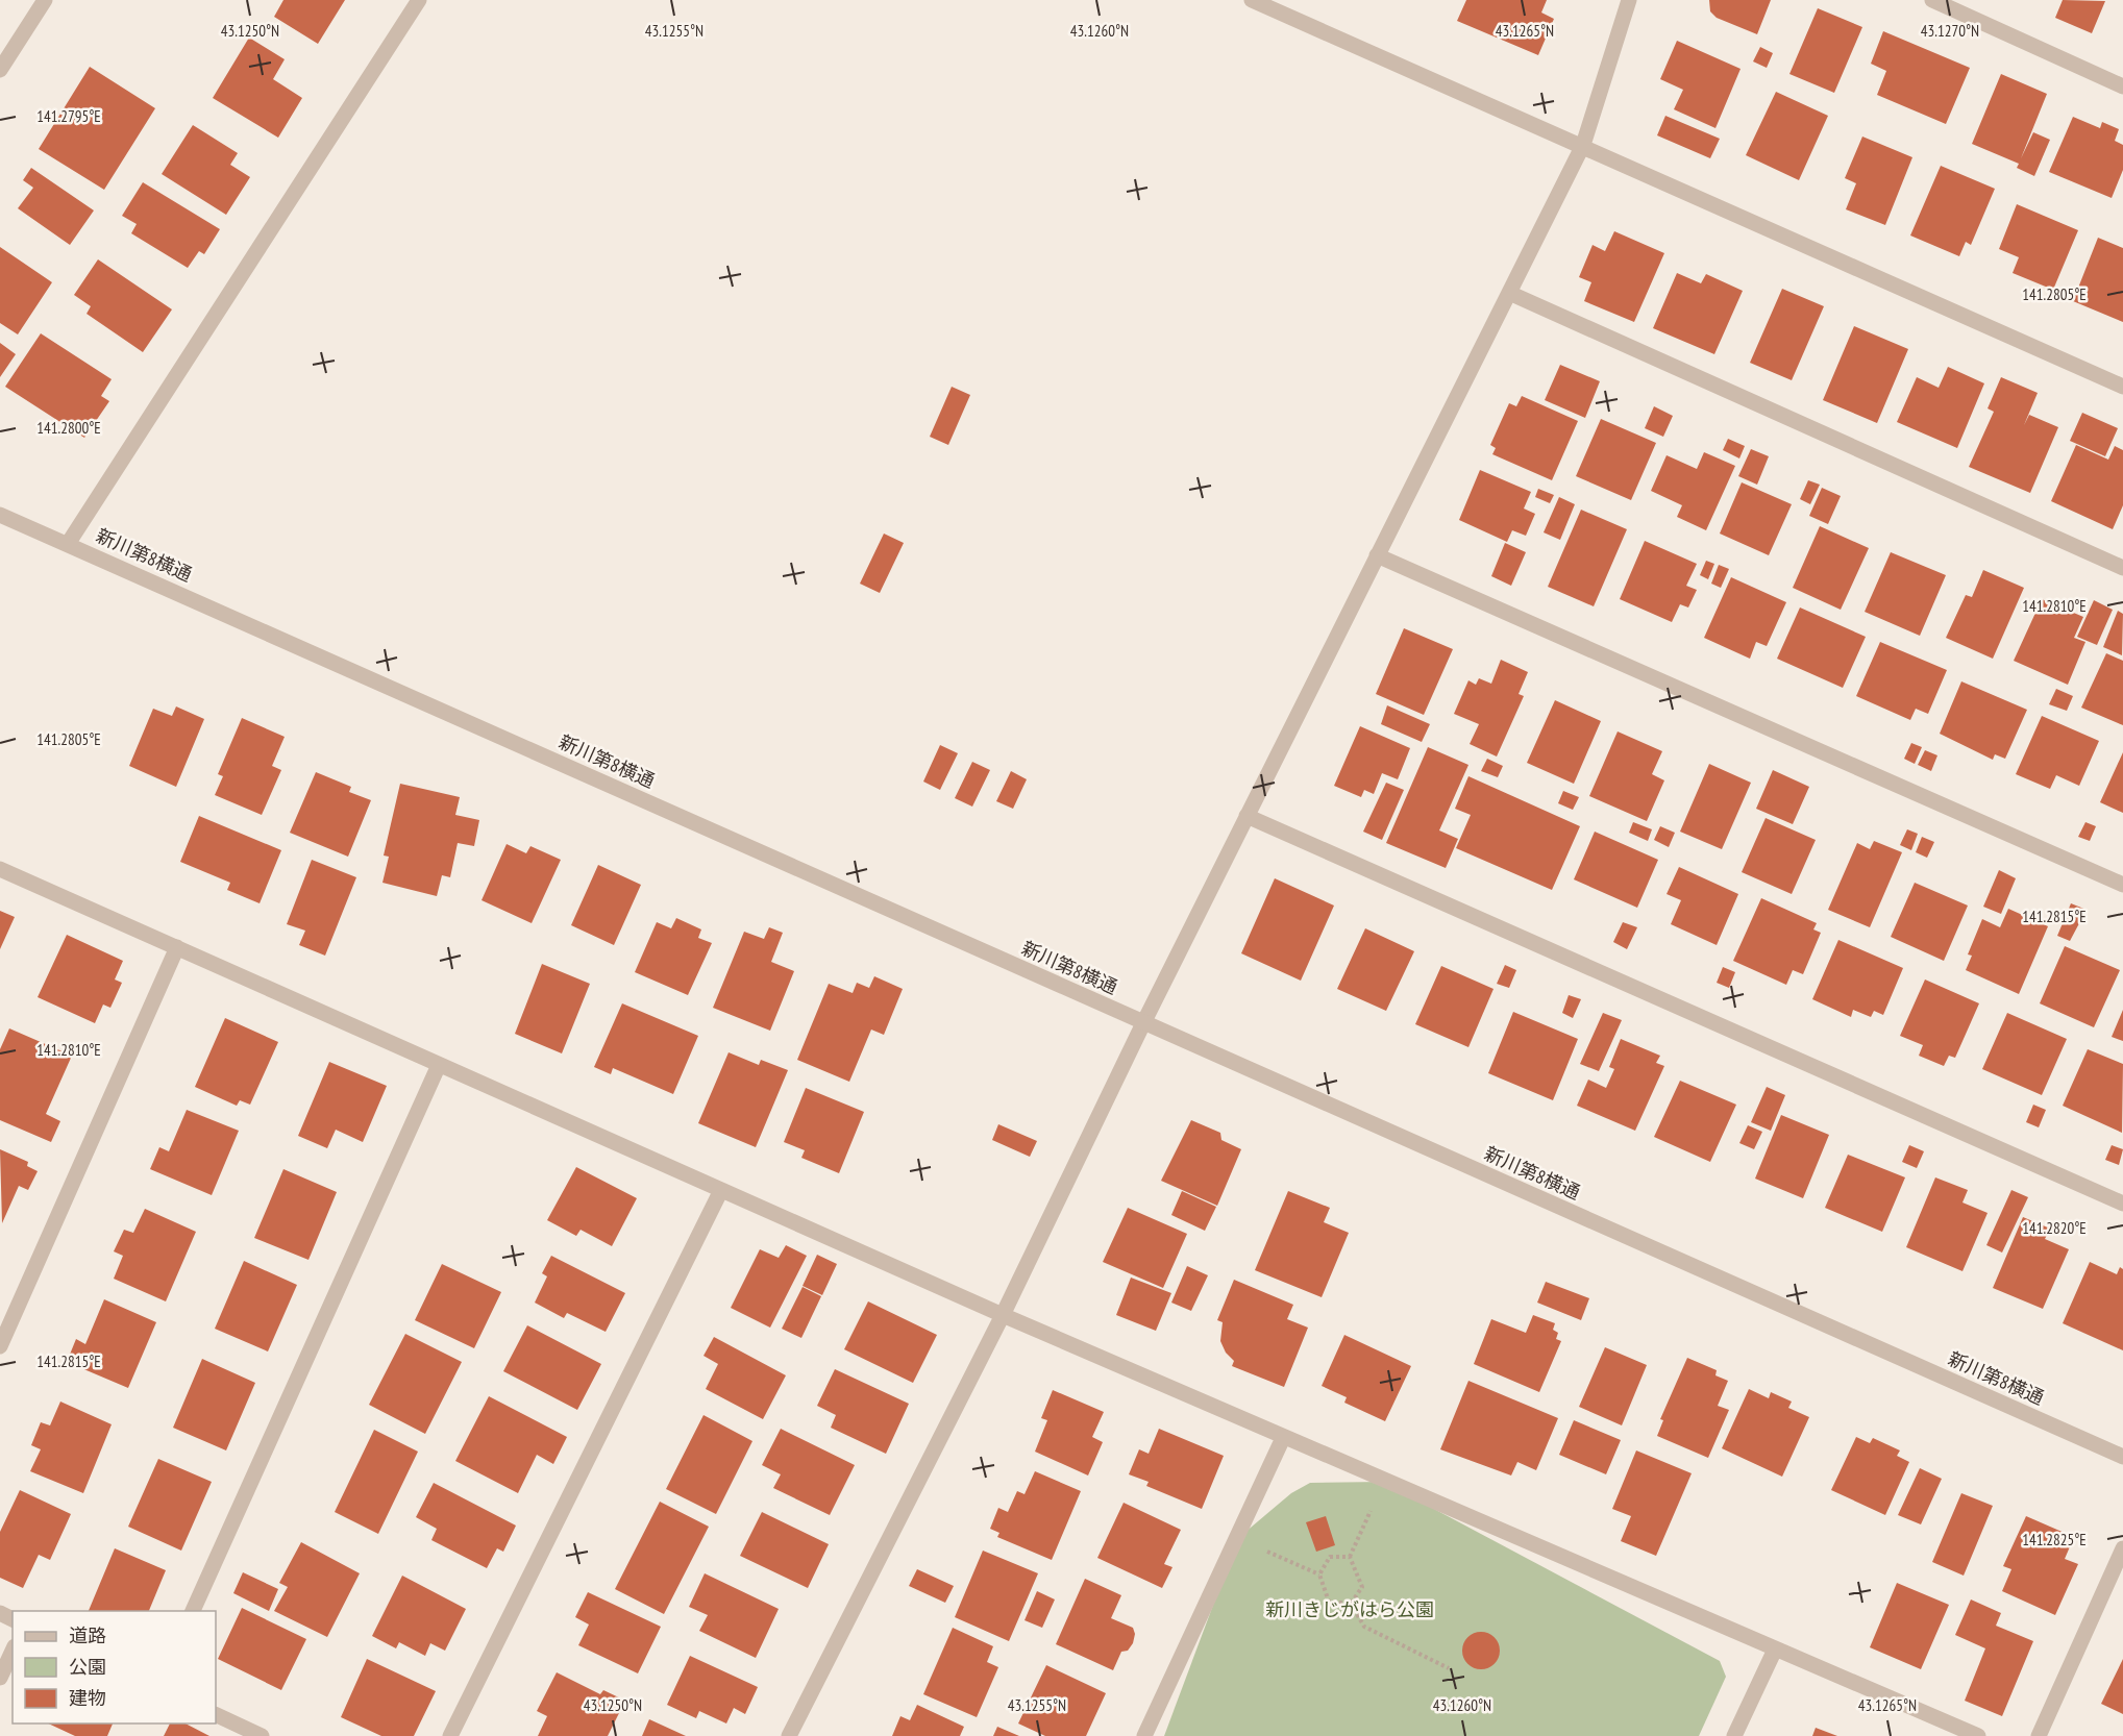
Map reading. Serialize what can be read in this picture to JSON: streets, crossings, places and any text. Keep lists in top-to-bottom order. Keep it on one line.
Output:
{"streets":{"street":["新川第8横通"]},"parks":["新川きじがはら公園"],"legend":["道路","公園","建物"],"coordinates":["43.1250°N","43.1255°N","43.1260°N","43.1265°N","43.1270°N","141.2795°E","141.2805°E","141.2800°E","141.2810°E","141.2815°E","141.2820°E","141.2825°E"]}
